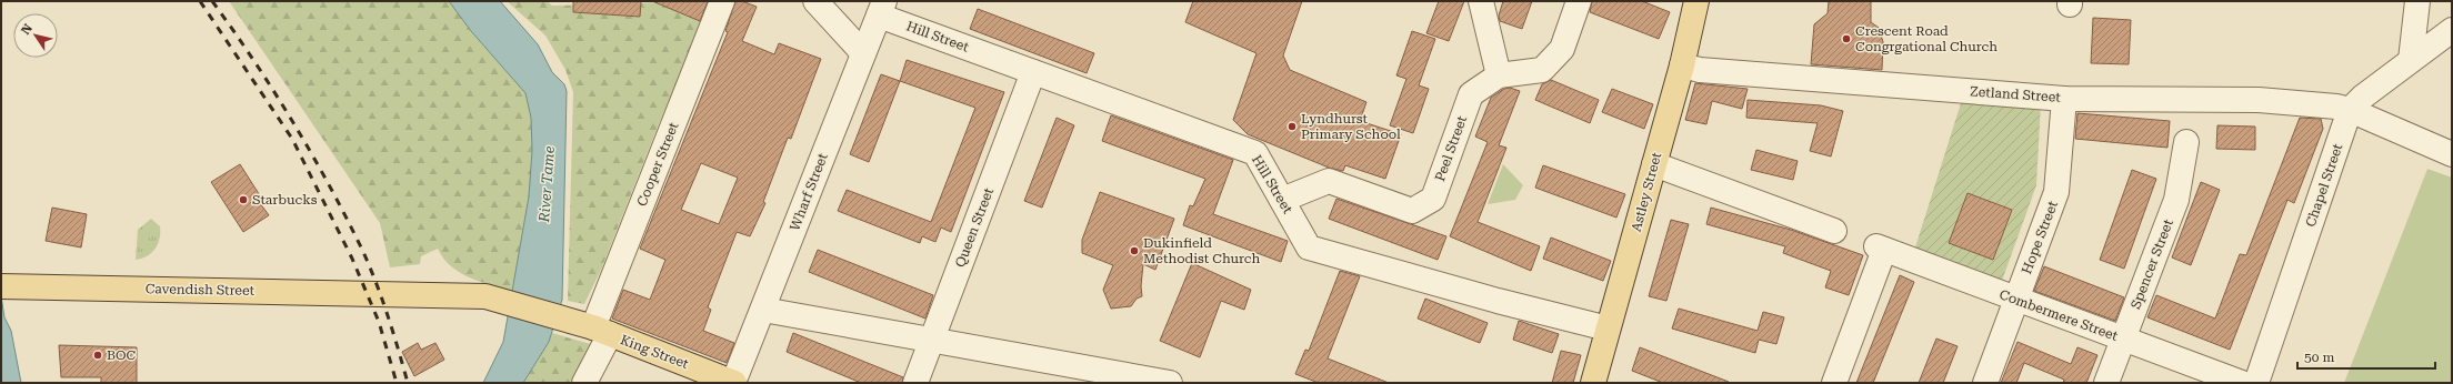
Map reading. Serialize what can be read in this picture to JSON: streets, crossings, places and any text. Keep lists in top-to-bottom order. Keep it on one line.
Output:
{"streets":{"main road":["Astley Street","Cavendish Street","King Street"],"street":["Hill Street","Zetland Street","Peel Street","Cooper Street","Chapel Street","Wharf Street","Queen Street","Hope Street","Spencer Street","Combermere Street"]},"crossings":[["Hill Street","Peel Street"],["Hill Street","Wharf Street"],["Hill Street","Astley Street"],["Hill Street","Queen Street"],["Zetland Street","Chapel Street"],["Zetland Street","Astley Street"],["Zetland Street","Hope Street"],["Cooper Street","King Street"],["Wharf Street","King Street"],["Hope Street","Combermere Street"],["Spencer Street","Combermere Street"],["Cavendish Street","King Street"]],"water":["River Tame"],"places":["Crescent Road Congrgational Church","Lyndhurst Primary School","Starbucks","Dukinfield Methodist Church","BOC"],"scale_bar":"50 m","north":"top left"}
